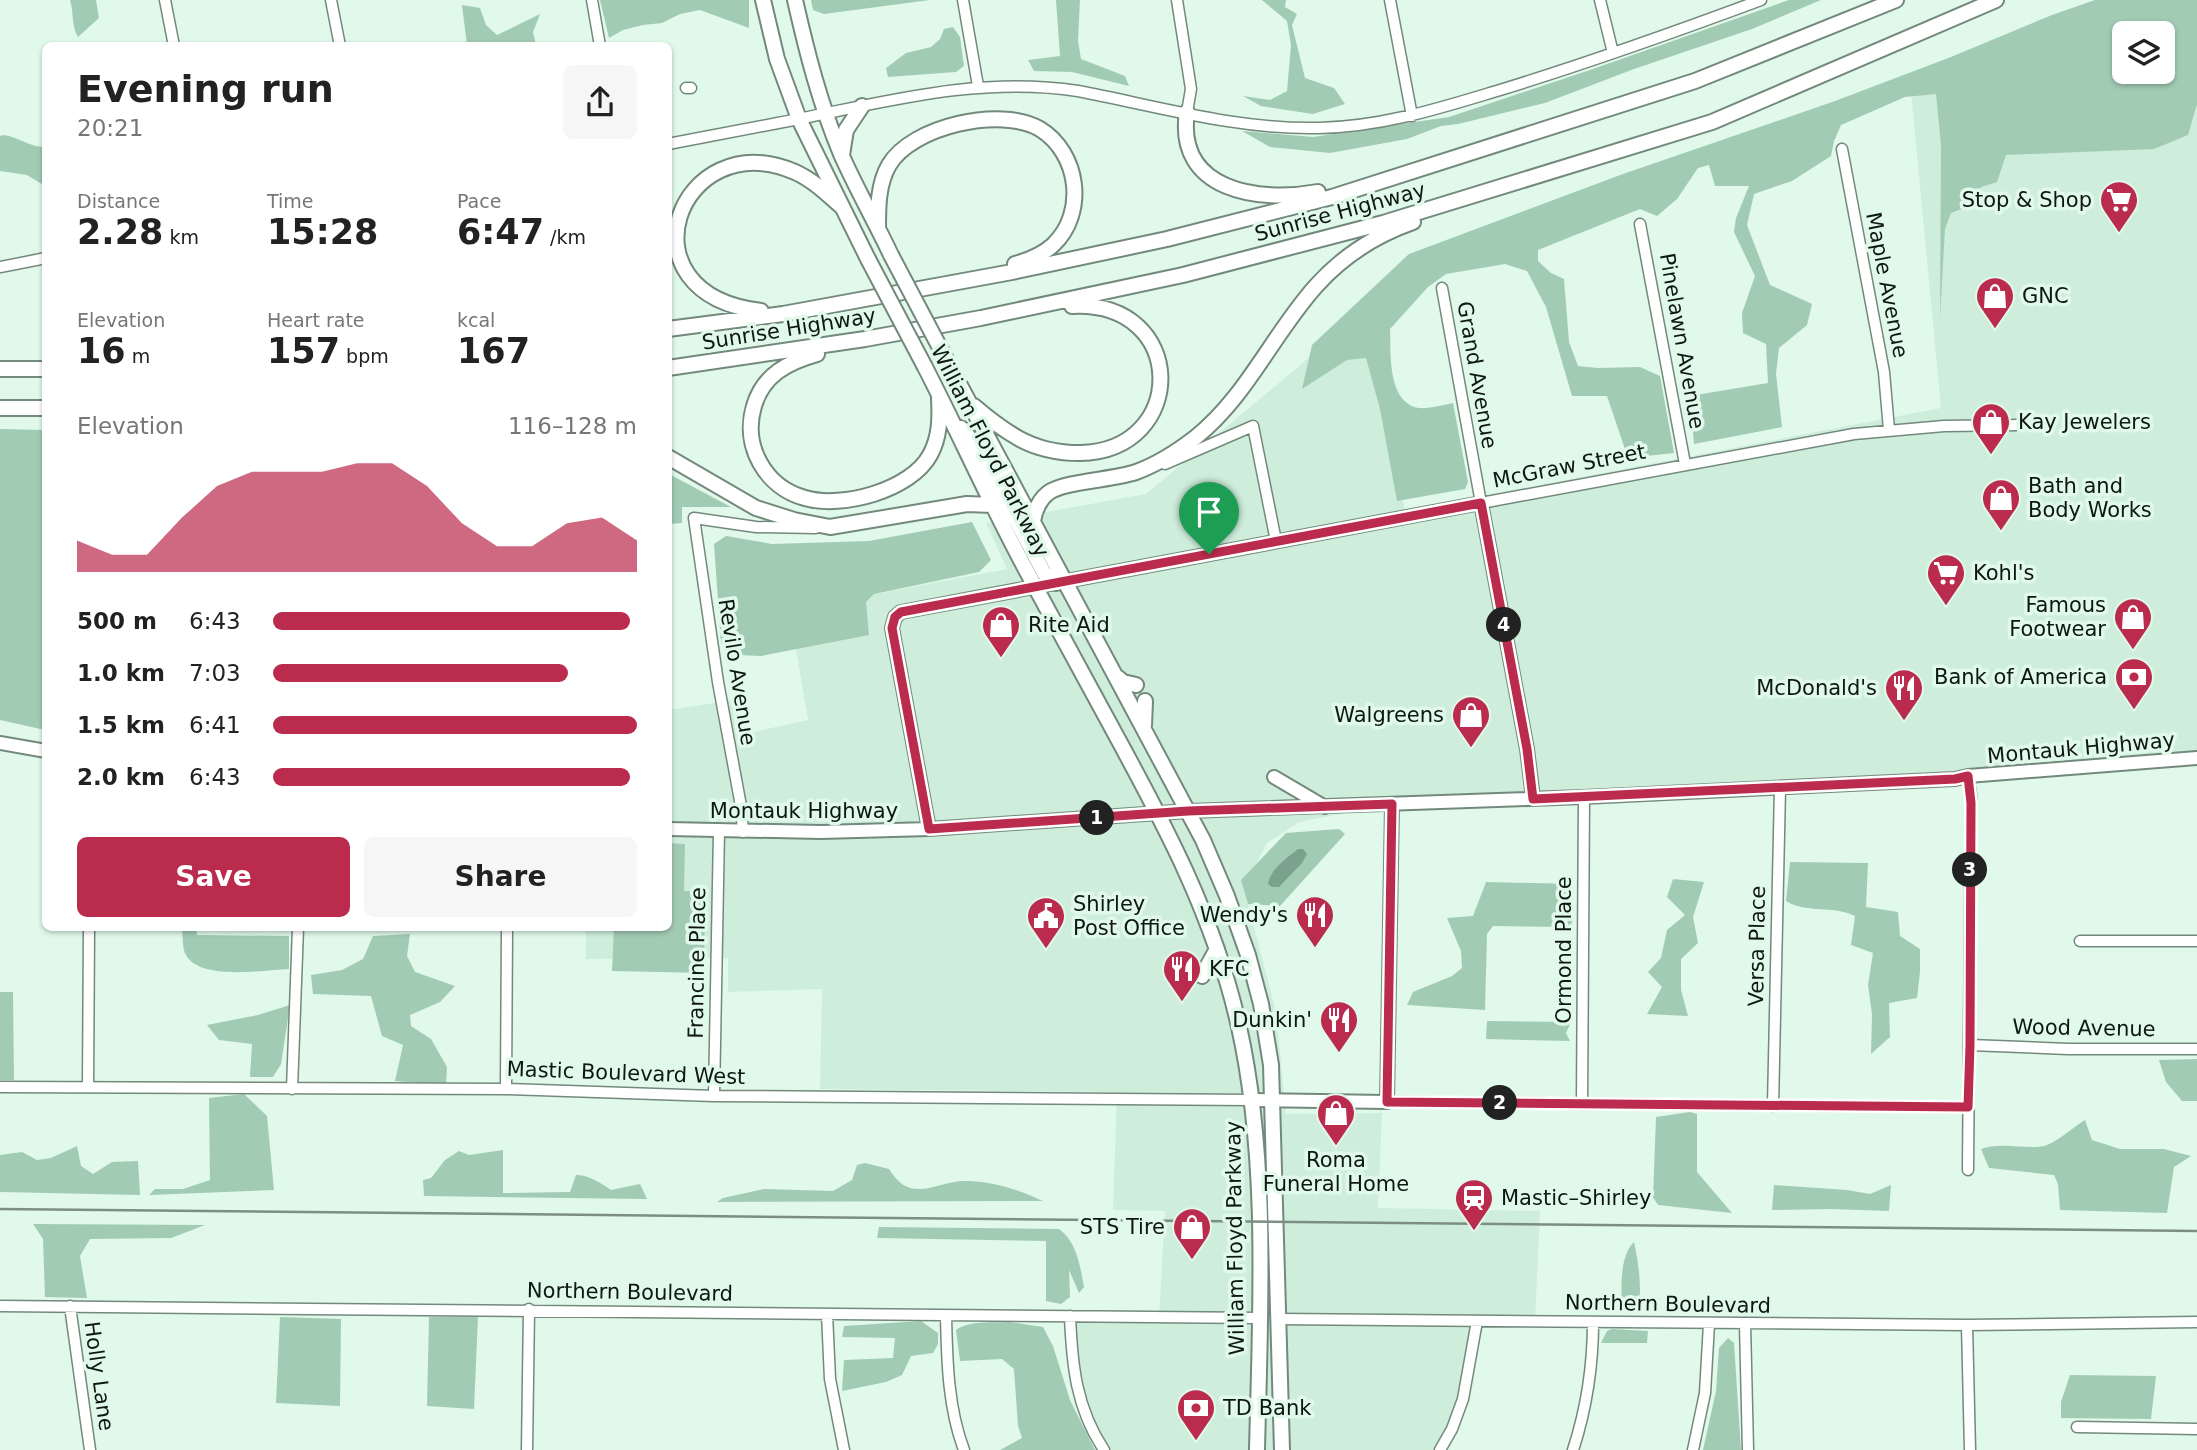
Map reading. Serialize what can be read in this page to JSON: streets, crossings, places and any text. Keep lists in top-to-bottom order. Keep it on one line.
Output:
{"streets":{"highway":["Sunrise Highway","William Floyd Parkway"],"main road":["Grand Avenue","McGraw Street","Montauk Highway"],"street":["Maple Avenue","Pinelawn Avenue","Revilo Avenue","Versa Place","Ormond Place","Francine Place","Wood Avenue","Mastic Boulevard West","Northern Boulevard","Holly Lane"]},"crossings":[["Maple Avenue","McGraw Street"],["Pinelawn Avenue","McGraw Street"],["Grand Avenue","McGraw Street"],["Grand Avenue","Montauk Highway"],["William Floyd Parkway","McGraw Street"],["William Floyd Parkway","Montauk Highway"],["William Floyd Parkway","Mastic Boulevard West"],["William Floyd Parkway","Northern Boulevard"],["McGraw Street","Montauk Highway"],["Revilo Avenue","Montauk Highway"],["Montauk Highway","Versa Place"],["Montauk Highway","Ormond Place"],["Montauk Highway","Francine Place"],["Francine Place","Mastic Boulevard West"],["Northern Boulevard","Holly Lane"]],"places":{"supermarket":["Stop & Shop","Kohl's"],"shop":["GNC","Kay Jewelers","Bath and Body Works","Famous Footwear","Rite Aid","Walgreens","Roma Funeral Home","STS Tire"],"bank":["Bank of America","TD Bank"],"restaurant":["McDonald's","Wendy's","KFC","Dunkin'"],"public building":["Shirley Post Office"],"station":["Mastic–Shirley"]},"page":{"heading":["Evening run","20:21"],"stats":[["Distance","2.28 km"],["Time","15:28"],["Pace","6:47 /km"],["Elevation","16 m"],["Heart rate","157 bpm"],["kcal","167"]],"chart":["Elevation","116–128 m"],"list":[{"name":"500 m","note":"6:43"},{"name":"1.0 km","note":"7:03"},{"name":"1.5 km","note":"6:41"},{"name":"2.0 km","note":"6:43"}],"pins":["4","1","3","2"],"buttons":["Save","Share"]}}
